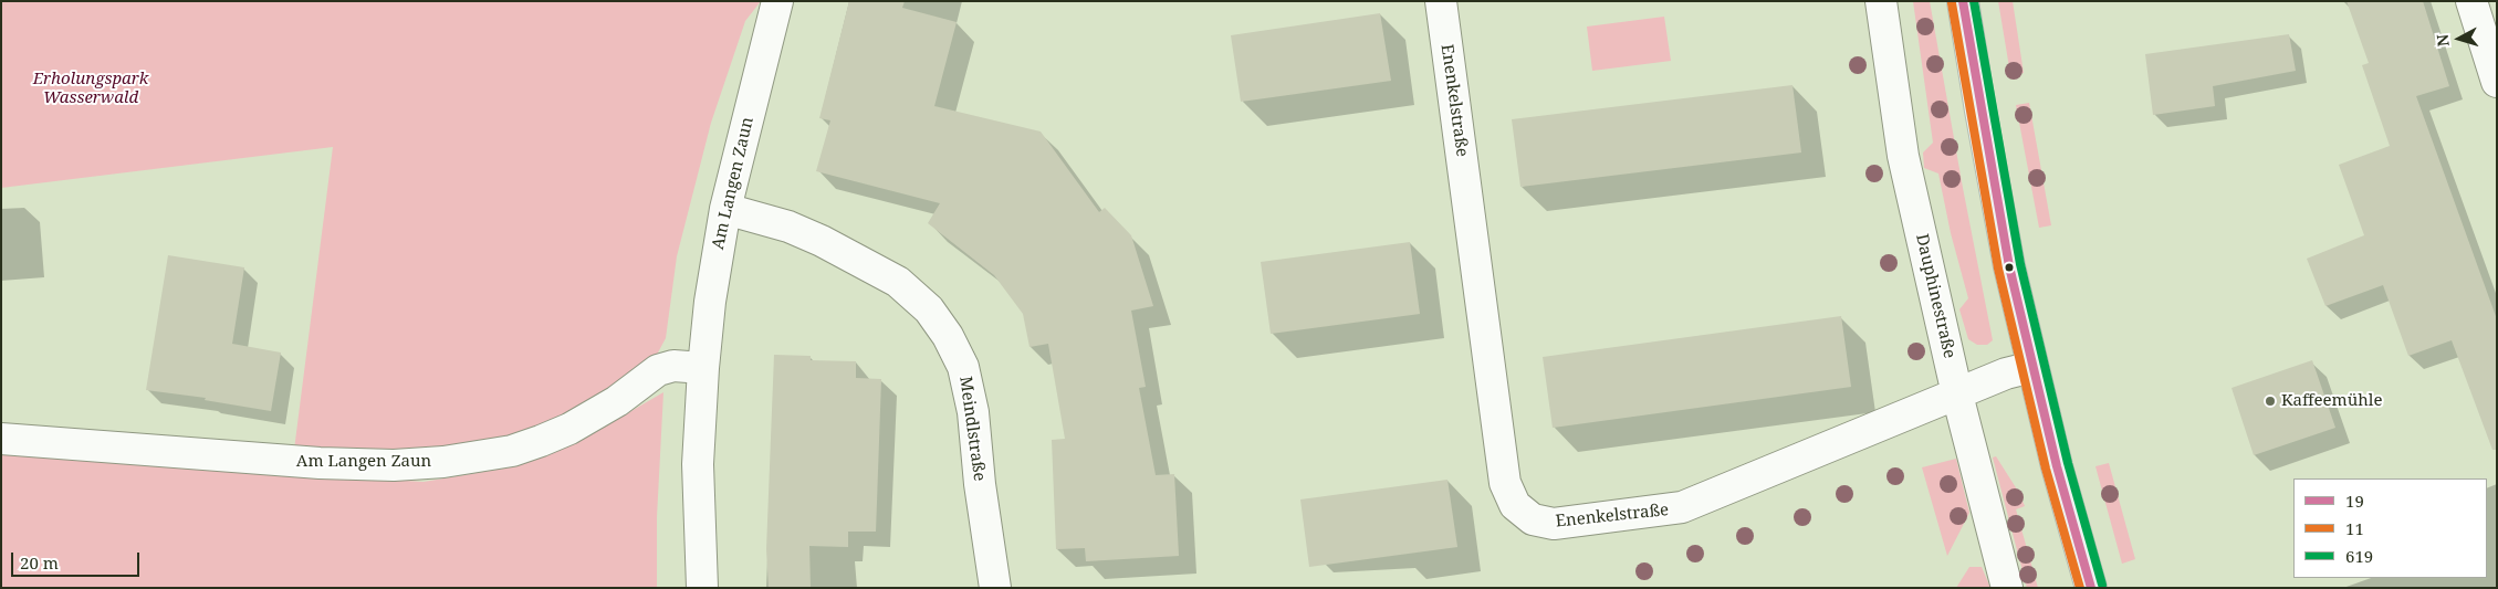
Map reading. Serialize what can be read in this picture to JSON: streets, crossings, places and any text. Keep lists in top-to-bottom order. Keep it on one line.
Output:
{"streets":{"street":["Enenkelstraße","Am Langen Zaun","Dauphinestraße","Meindlstraße"]},"crossings":[["Enenkelstraße","Dauphinestraße"],["Am Langen Zaun","Meindlstraße"]],"parks":["Erholungspark Wasserwald"],"places":["Kaffeemühle"],"lines":["transit line 19","transit line 619","transit line 11"],"legend":["19","11","619"],"scale_bar":"20 m","north":"left"}
